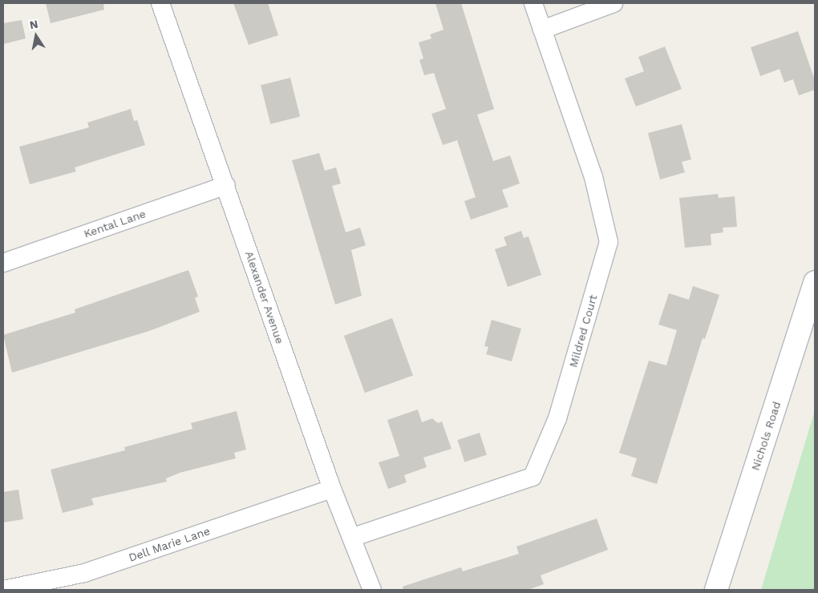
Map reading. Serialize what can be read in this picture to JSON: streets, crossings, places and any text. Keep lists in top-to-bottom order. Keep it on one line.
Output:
{"streets":{"street":["Kental Lane","Alexander Avenue","Mildred Court","Nichols Road","Dell Marie Lane"]},"crossings":[["Kental Lane","Alexander Avenue"],["Alexander Avenue","Mildred Court"],["Alexander Avenue","Dell Marie Lane"]],"north":"top"}
